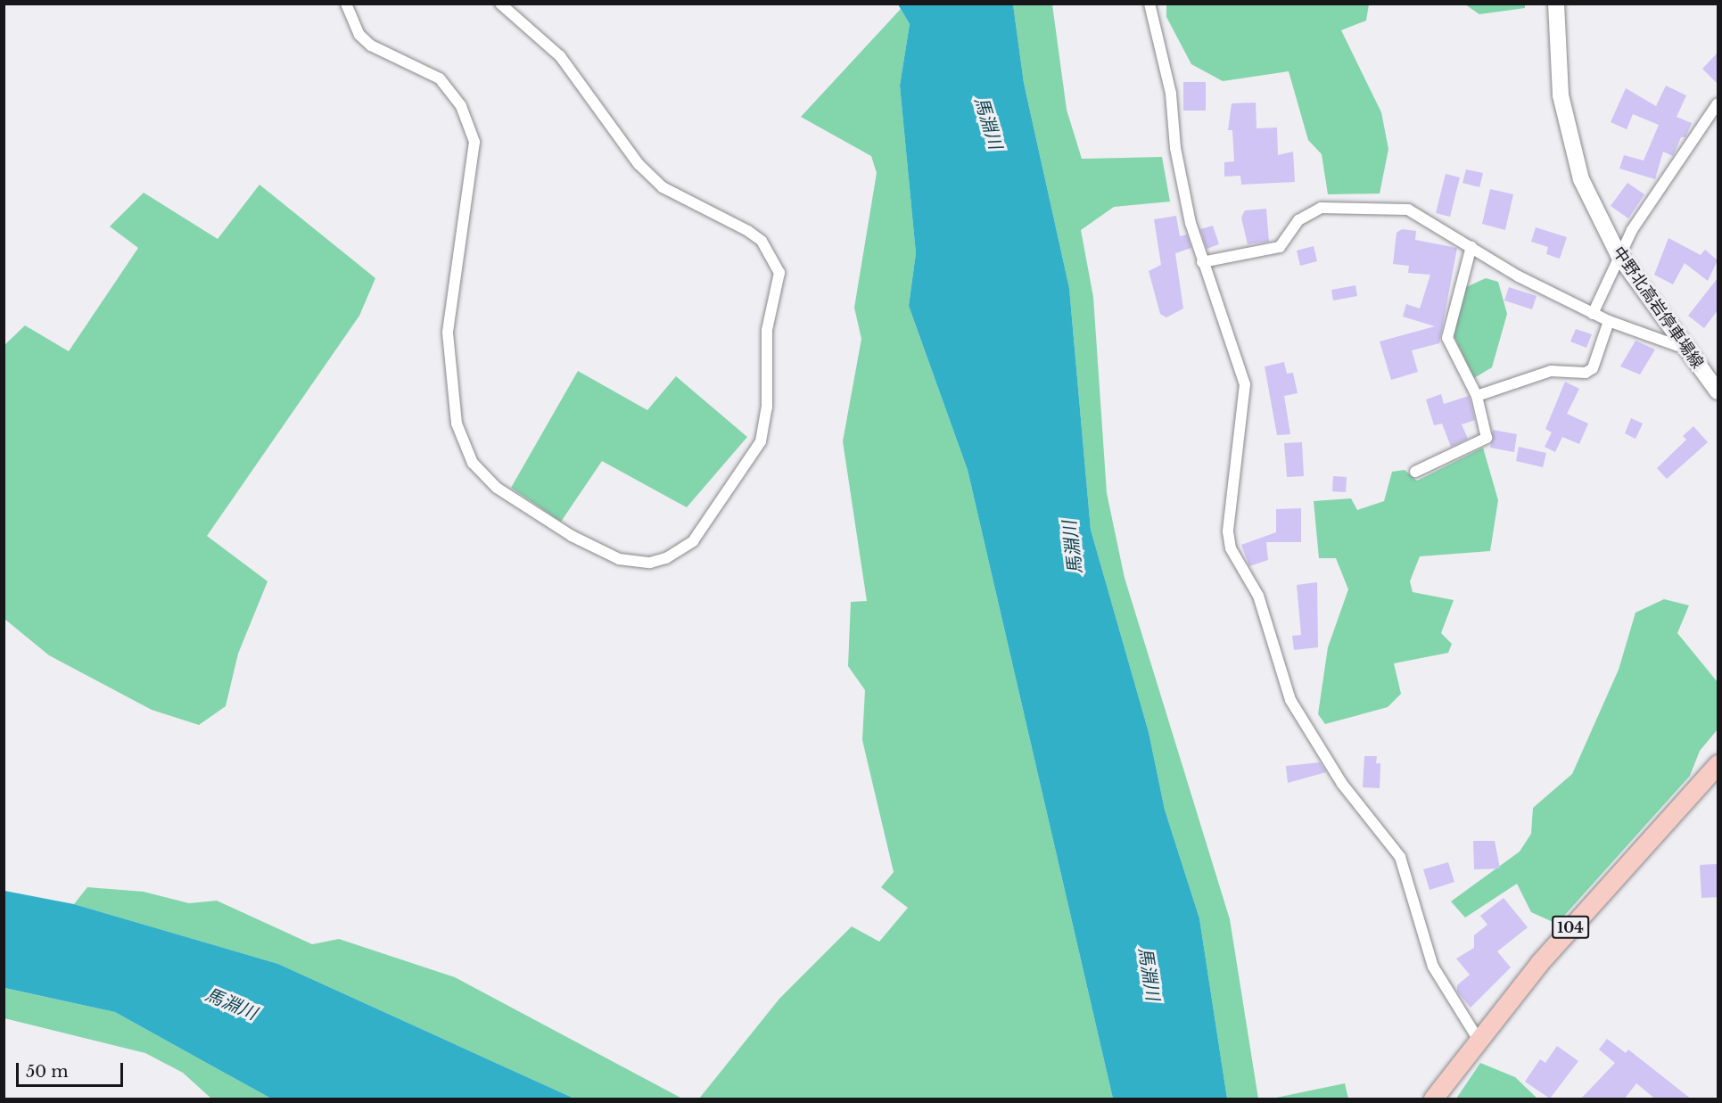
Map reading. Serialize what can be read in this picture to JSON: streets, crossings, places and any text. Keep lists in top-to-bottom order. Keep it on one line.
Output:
{"streets":{"highway":["104"],"main road":["中野北高岩停車場線"]},"water":["馬淵川"],"scale_bar":"50 m"}
